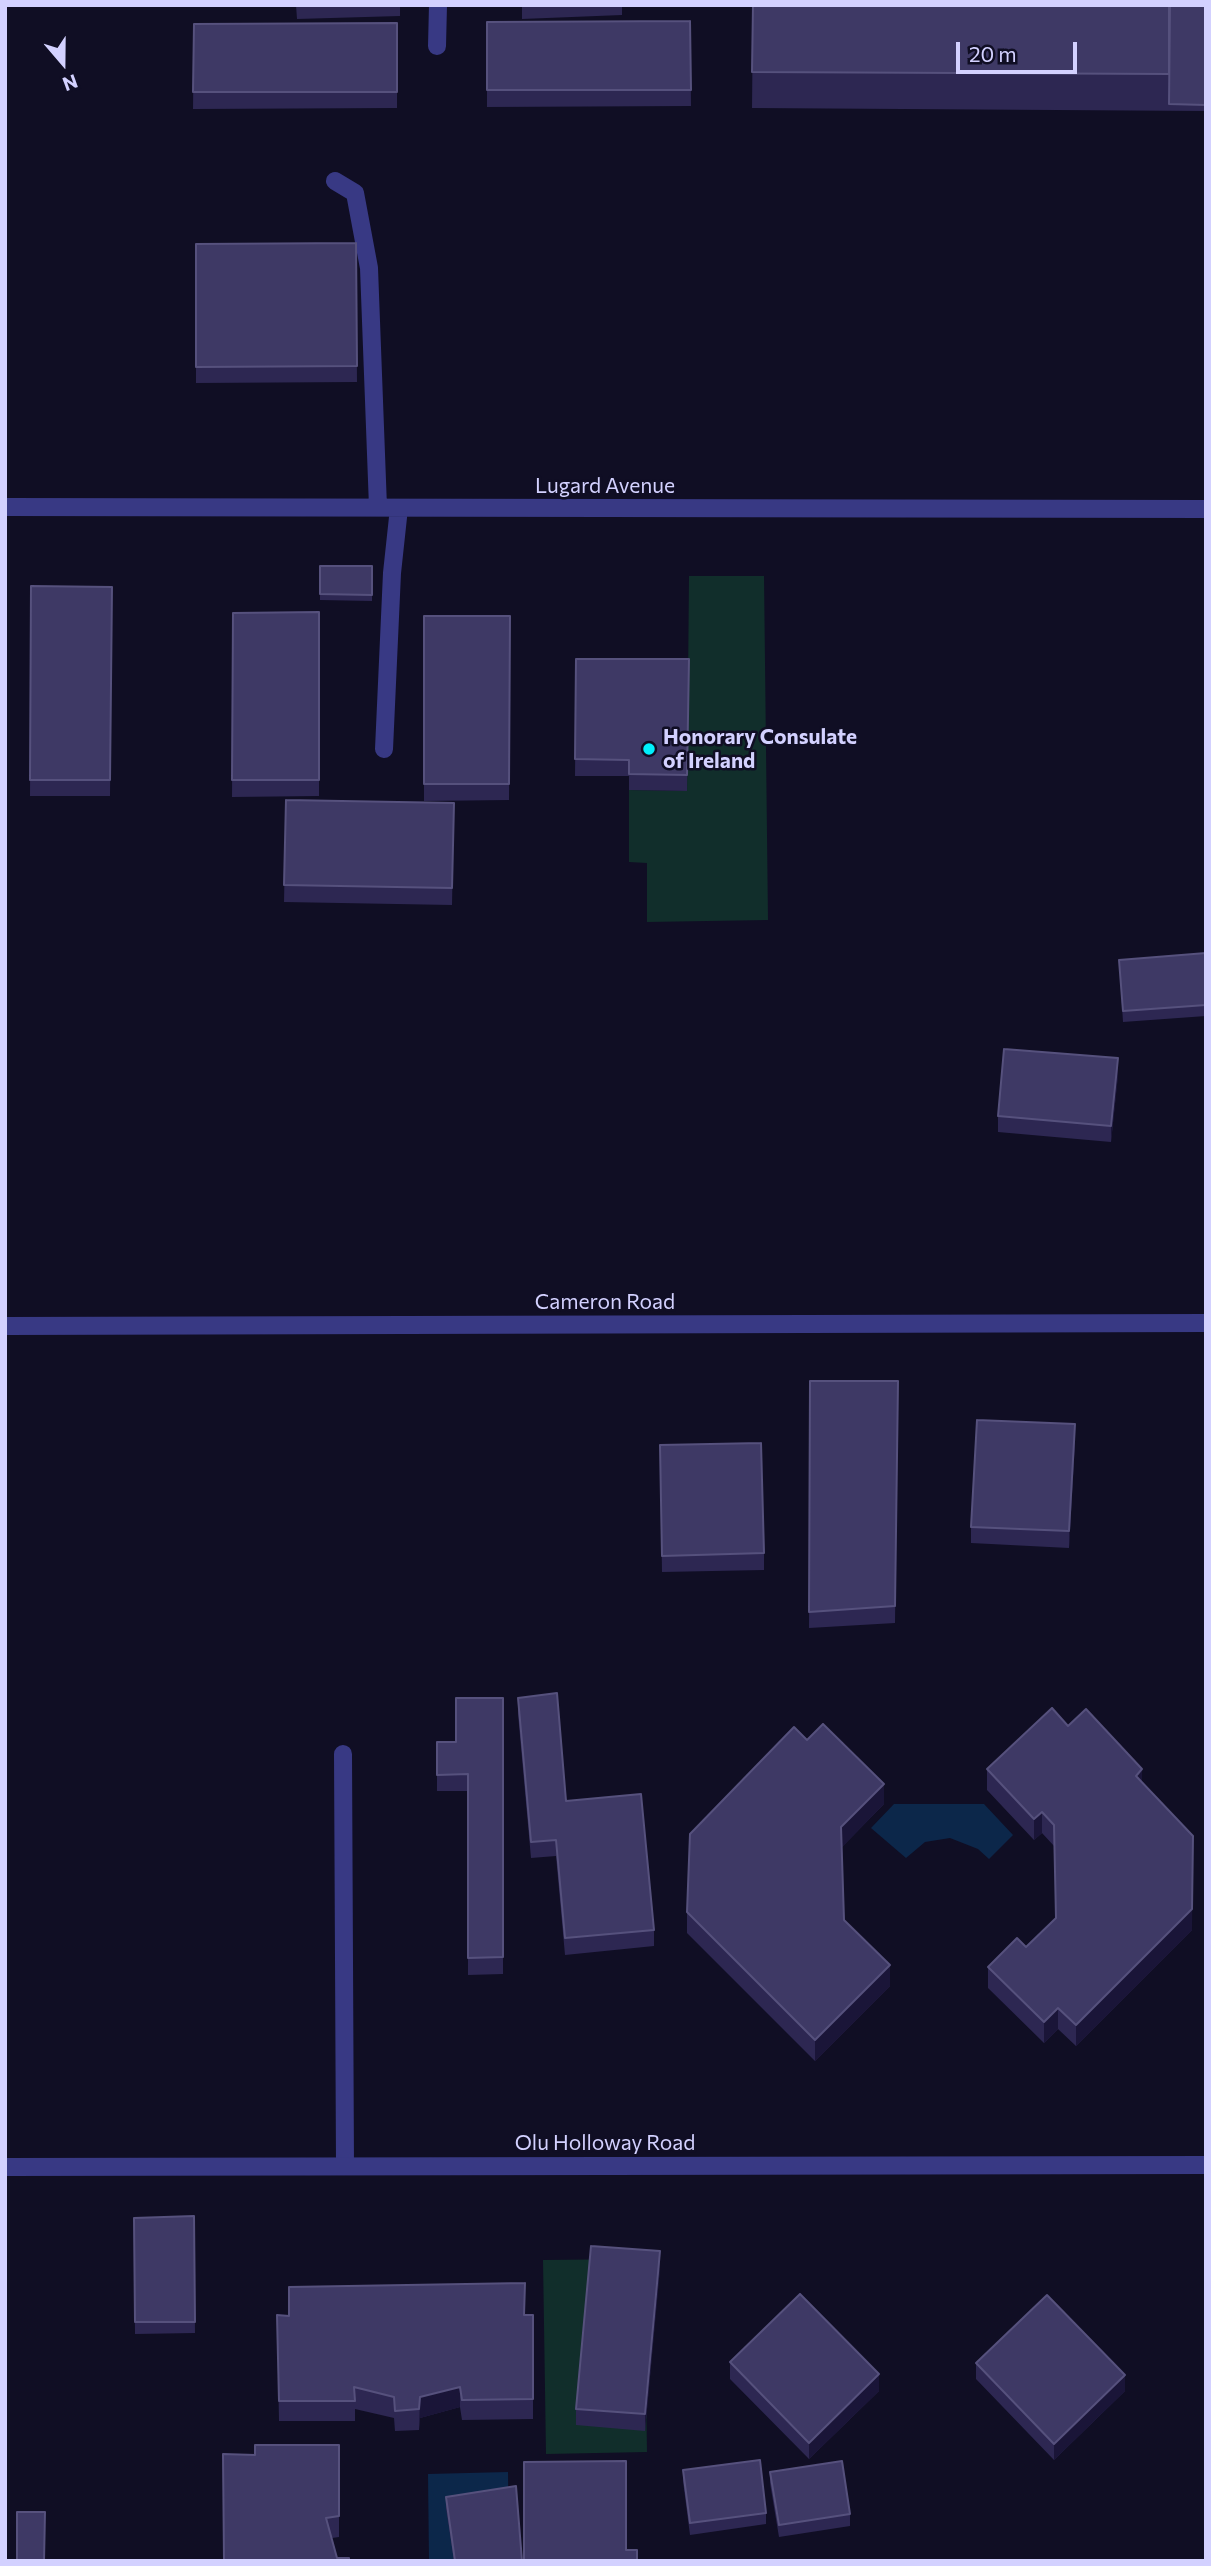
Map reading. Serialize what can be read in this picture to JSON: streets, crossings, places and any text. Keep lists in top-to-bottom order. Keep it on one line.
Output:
{"streets":{"street":["Lugard Avenue","Cameron Road","Olu Holloway Road"]},"places":["Honorary Consulate of Ireland"],"scale_bar":"20 m","north":"bottom"}
